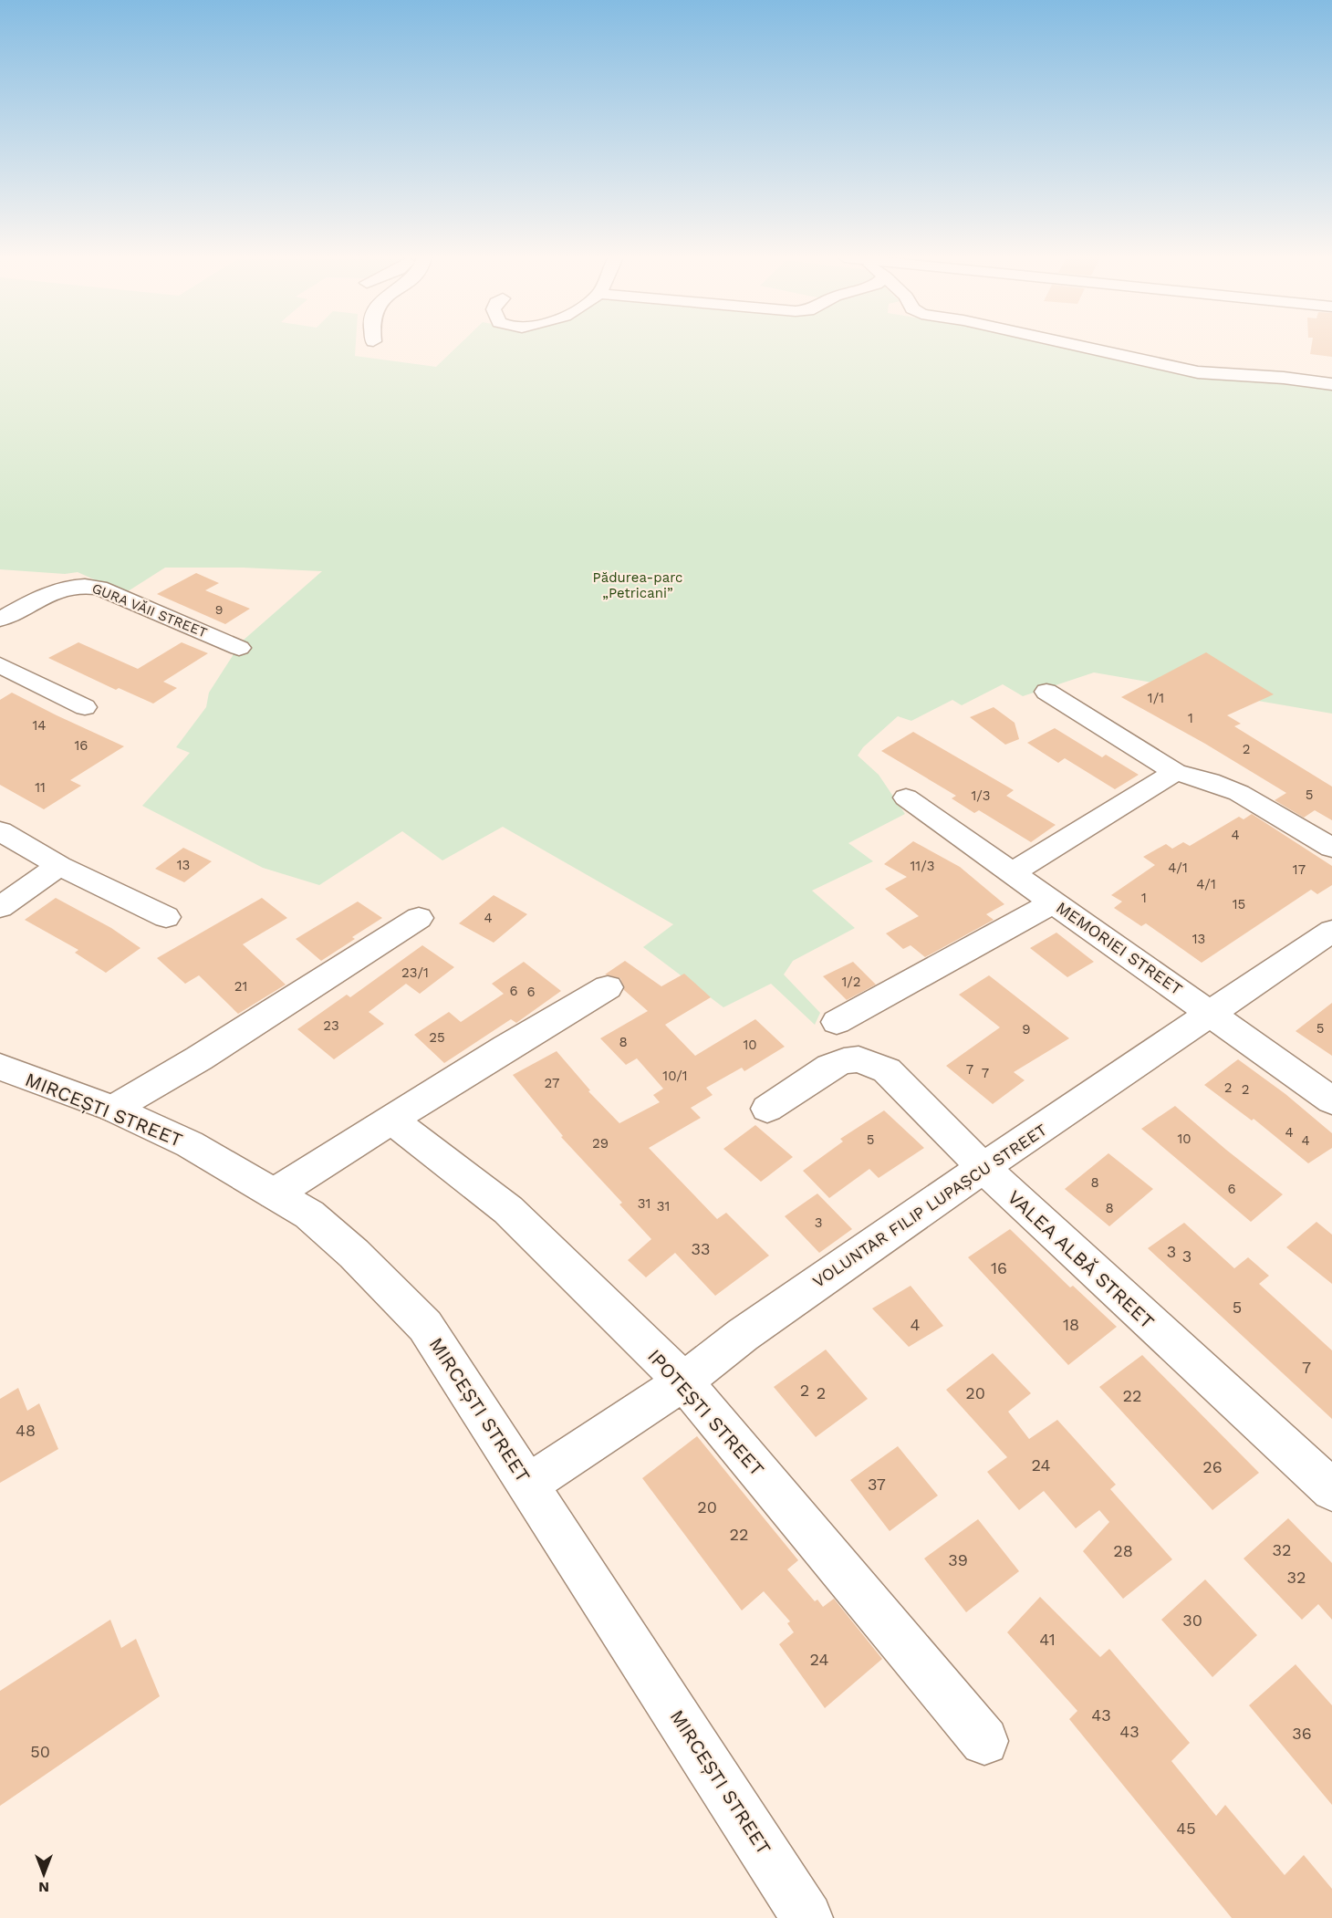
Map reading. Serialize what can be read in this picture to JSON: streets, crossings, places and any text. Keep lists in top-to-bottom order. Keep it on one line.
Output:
{"streets":{"street":["GURA VĂII STREET","MEMORIEI STREET","MIRCEȘTI STREET","VOLUNTAR FILIP LUPAȘCU STREET","VALEA ALBĂ STREET","IPOTEȘTI STREET"]},"crossings":[["MEMORIEI STREET","VOLUNTAR FILIP LUPAȘCU STREET"],["MIRCEȘTI STREET","VOLUNTAR FILIP LUPAȘCU STREET"],["VOLUNTAR FILIP LUPAȘCU STREET","VALEA ALBĂ STREET"],["VOLUNTAR FILIP LUPAȘCU STREET","IPOTEȘTI STREET"]],"parks":["Pădurea-parc „Petricani”"],"house_numbers":["9","1/1","1","14","16","2","11","5","1/3","4","13","11/3","4/1","17","4/1","1","15","4","13","23/1","1/2","21","6","6","23","5","9","25","8","10","7","7","10/1","27","2","2","4","10","5","4","29","8","6","31","31","8","3","33","3","3","16","5","4","18","7","2","2","20","22","48","24","26","37","20","22","32","28","39","32","30","41","24","43","43","36","50","45"],"north":"bottom"}
